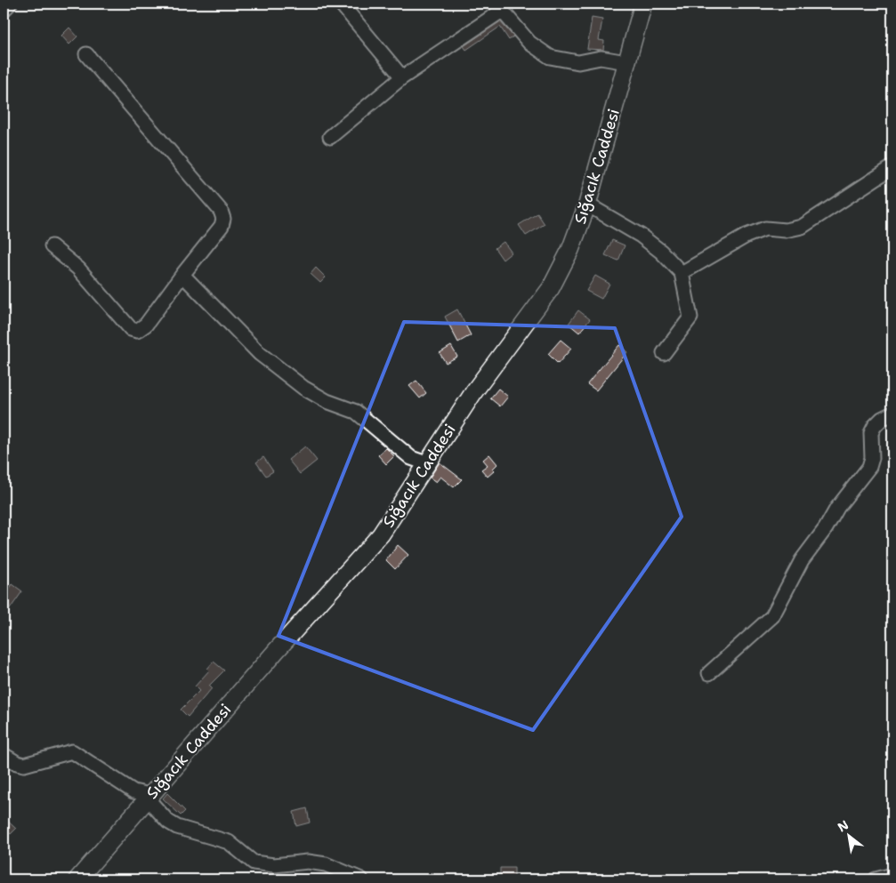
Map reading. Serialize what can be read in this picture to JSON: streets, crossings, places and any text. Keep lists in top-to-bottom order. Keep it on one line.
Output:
{"streets":{"main road":["Sığacık Caddesi"]},"north":"top left"}
